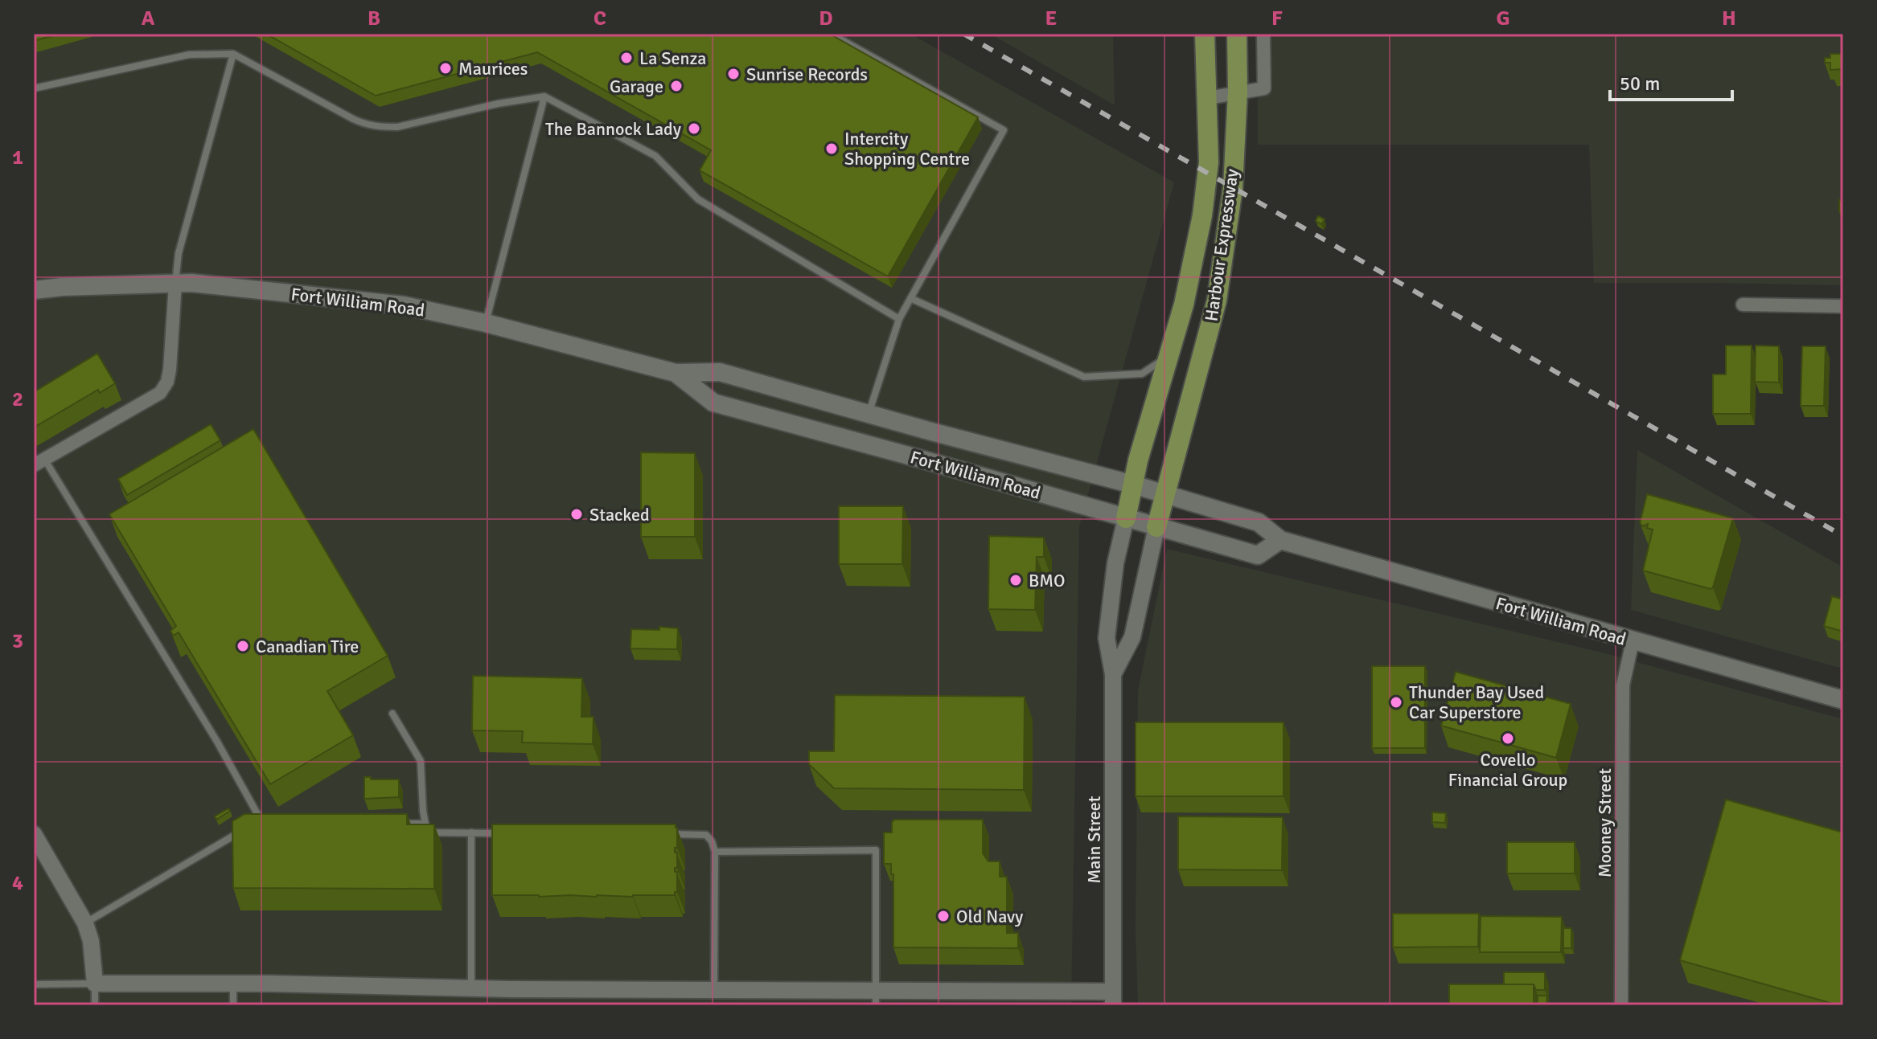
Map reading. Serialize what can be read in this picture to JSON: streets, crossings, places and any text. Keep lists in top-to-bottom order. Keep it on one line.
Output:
{"streets":{"main road":["Harbour Expressway","Fort William Road"],"street":["Mooney Street","Main Street"]},"crossings":[["Harbour Expressway","Fort William Road"],["Harbour Expressway","Main Street"],["Fort William Road","Mooney Street"],["Fort William Road","Main Street"]],"places":["La Senza","Maurices","Sunrise Records","Garage","The Bannock Lady","Intercity Shopping Centre","Stacked","BMO","Canadian Tire","Thunder Bay Used Car Superstore","Covello Financial Group","Old Navy"],"scale_bar":"50 m","grid":{"columns":["A","B","C","D","E","F","G","H"],"rows":["1","2","3","4"]}}
